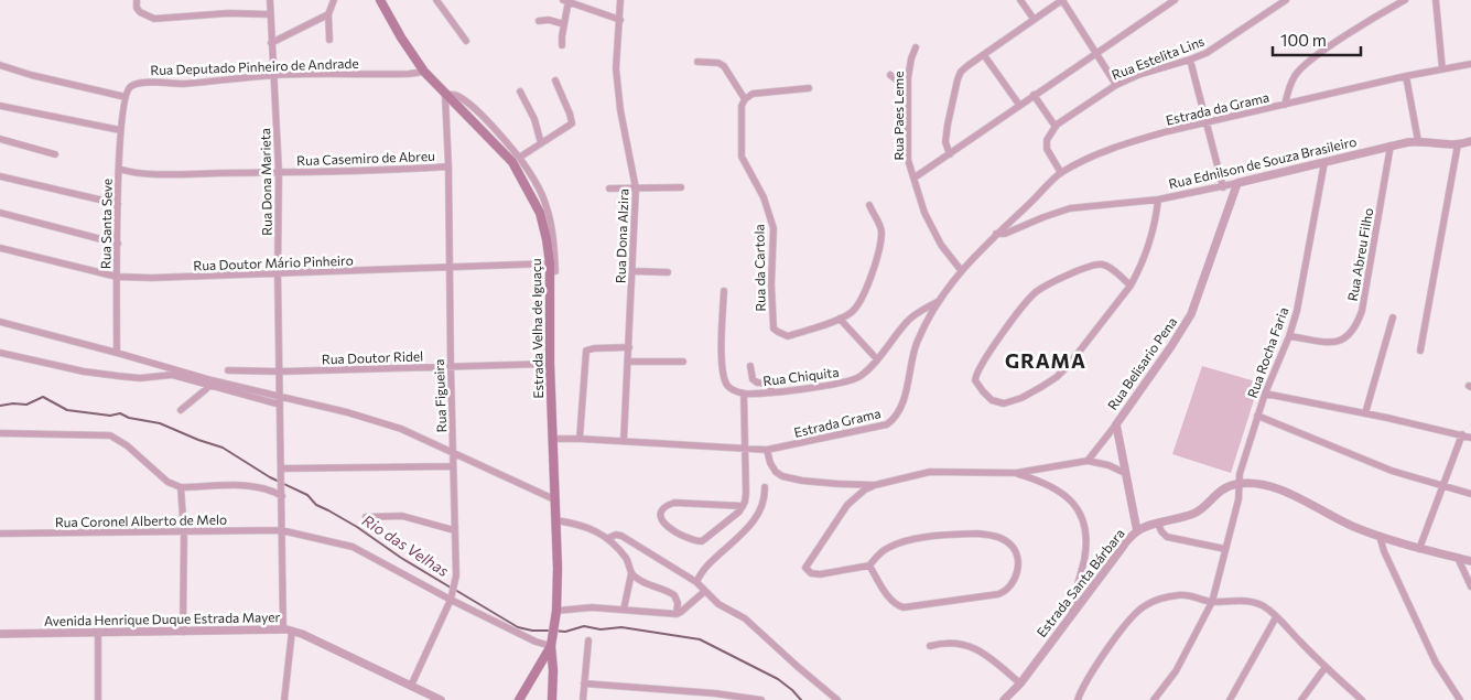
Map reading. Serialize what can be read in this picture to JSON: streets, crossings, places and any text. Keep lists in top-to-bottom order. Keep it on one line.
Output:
{"streets":{"main road":["Estrada Velha de Iguaçu"],"street":["Rua Estelita Lins","Rua Deputado Pinheiro de Andrade","Estrada da Grama","Rua Paes Leme","Rua Casemiro de Abreu","Rua Ednilson de Souza Brasileiro","Rua Dona Marieta","Rua Santa Seve","Rua Dona Alzira","Rua Abreu Filho","Rua Doutor Mário Pinheiro","Rua da Cartola","Rua Rocha Faria","Rua Doutor Ridel","Rua Belisario Pena","Rua Chiquita","Rua Figueira","Estrada Grama","Rua Coronel Alberto de Melo","Estrada Santa Bárbara","Avenida Henrique Duque Estrada Mayer"]},"crossings":[["Rua Deputado Pinheiro de Andrade","Rua Dona Marieta"],["Rua Deputado Pinheiro de Andrade","Rua Santa Seve"],["Rua Deputado Pinheiro de Andrade","Estrada Velha de Iguaçu"],["Estrada da Grama","Rua Ednilson de Souza Brasileiro"],["Estrada da Grama","Estrada Grama"],["Rua Paes Leme","Estrada Grama"],["Rua Casemiro de Abreu","Rua Dona Marieta"],["Rua Casemiro de Abreu","Rua Santa Seve"],["Rua Casemiro de Abreu","Rua Figueira"],["Rua Ednilson de Souza Brasileiro","Rua Abreu Filho"],["Rua Ednilson de Souza Brasileiro","Rua Rocha Faria"],["Rua Ednilson de Souza Brasileiro","Rua Belisario Pena"],["Rua Ednilson de Souza Brasileiro","Estrada Grama"],["Rua Dona Marieta","Rua Doutor Mário Pinheiro"],["Rua Dona Marieta","Rua Doutor Ridel"],["Rua Dona Marieta","Rua Coronel Alberto de Melo"],["Rua Dona Marieta","Avenida Henrique Duque Estrada Mayer"],["Rua Santa Seve","Rua Doutor Mário Pinheiro"],["Rua Dona Alzira","Estrada Grama"],["Rua Abreu Filho","Rua Rocha Faria"],["Rua Doutor Mário Pinheiro","Estrada Velha de Iguaçu"],["Rua Doutor Mário Pinheiro","Rua Figueira"],["Estrada Velha de Iguaçu","Rua Doutor Ridel"],["Estrada Velha de Iguaçu","Rua Figueira"],["Estrada Velha de Iguaçu","Estrada Grama"],["Estrada Velha de Iguaçu","Rua Coronel Alberto de Melo"],["Rua Rocha Faria","Estrada Santa Bárbara"],["Rua Doutor Ridel","Rua Figueira"],["Rua Belisario Pena","Estrada Santa Bárbara"],["Rua Chiquita","Estrada Grama"],["Rua Figueira","Rua Coronel Alberto de Melo"],["Rua Figueira","Avenida Henrique Duque Estrada Mayer"]],"districts":["GRAMA"],"water":["Rio das Velhas"],"scale_bar":"100 m"}
